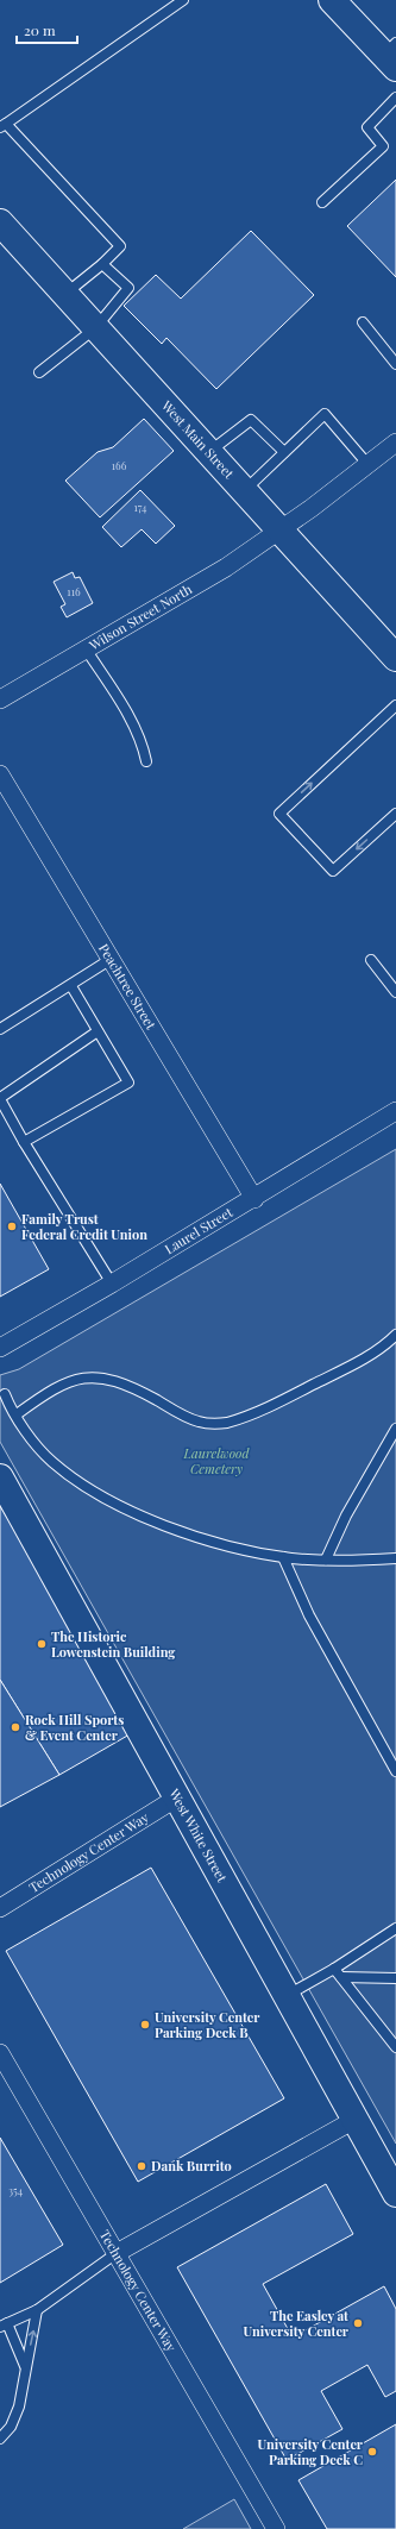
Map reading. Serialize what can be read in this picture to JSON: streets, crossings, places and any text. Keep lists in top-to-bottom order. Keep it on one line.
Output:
{"streets":{"street":["West Main Street","Wilson Street North","Peachtree Street","Laurel Street","West White Street","Technology Center Way"]},"crossings":[["West Main Street","Wilson Street North"],["Peachtree Street","Laurel Street"],["West White Street","Technology Center Way"]],"parks":["Laurelwood Cemetery"],"places":["Family Trust Federal Credit Union","The Historic Lowenstein Building","Rock Hill Sports & Event Center","University Center Parking Deck B","Dank Burrito","The Easley at University Center","University Center Parking Deck C"],"house_numbers":["166","174","116","354"],"scale_bar":"20 m"}
